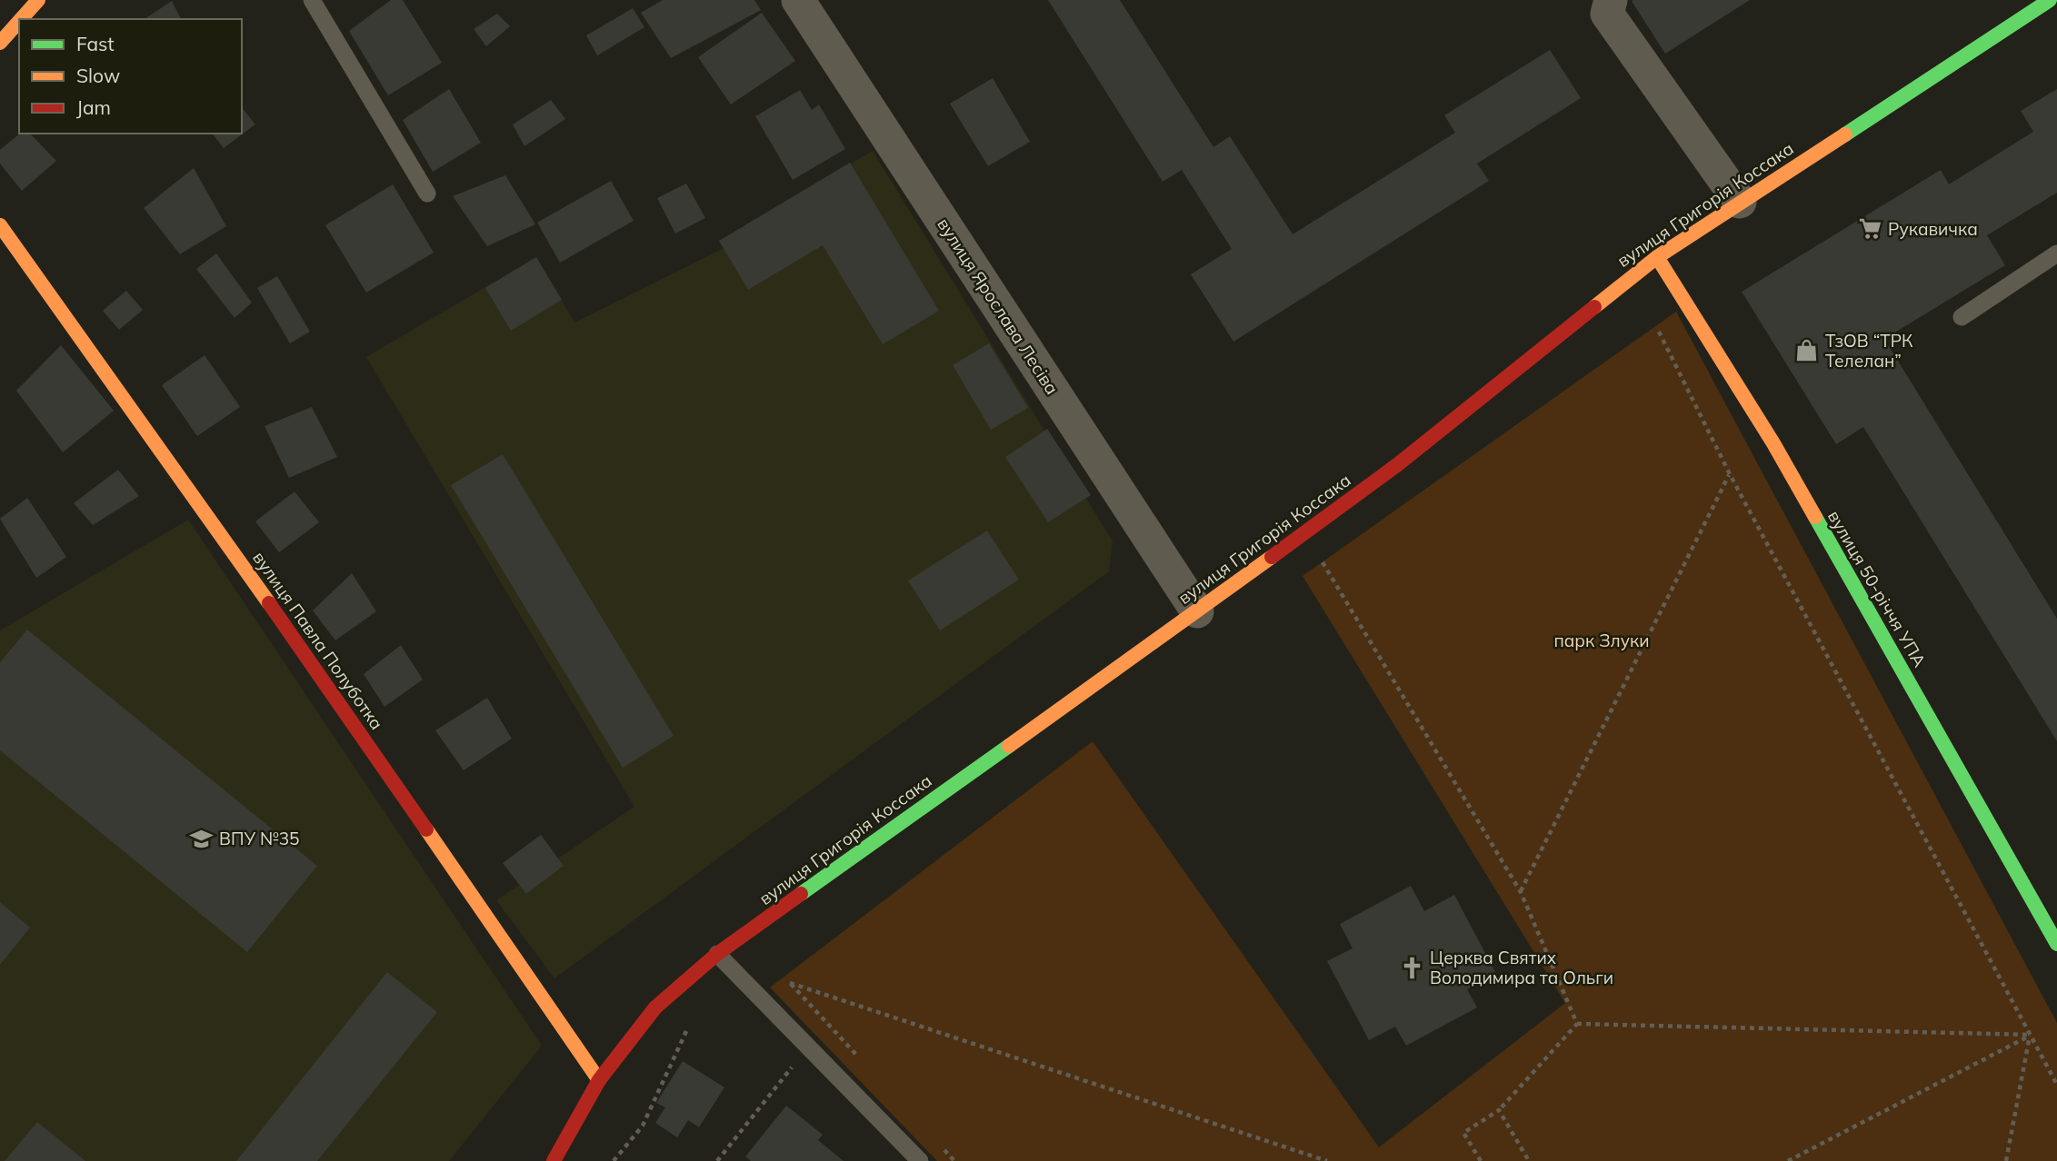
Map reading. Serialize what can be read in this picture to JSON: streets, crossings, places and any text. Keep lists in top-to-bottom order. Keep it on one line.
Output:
{"streets":{"street":["вулиця Григорія Коссака","вулиця Ярослава Лесіва","вулиця 50-річчя УПА","вулиця Павла Полуботка"]},"crossings":[["вулиця Григорія Коссака","вулиця Ярослава Лесіва"],["вулиця Григорія Коссака","вулиця 50-річчя УПА"],["вулиця Григорія Коссака","вулиця Павла Полуботка"]],"parks":["парк Злуки"],"places":{"supermarket":["Рукавичка"],"shop":["ТзОВ “ТРК Телелан”"],"school or university":["ВПУ №35"],"church":["Церква Святих Володимира та Ольги"]},"legend":["Fast","Slow","Jam"]}
